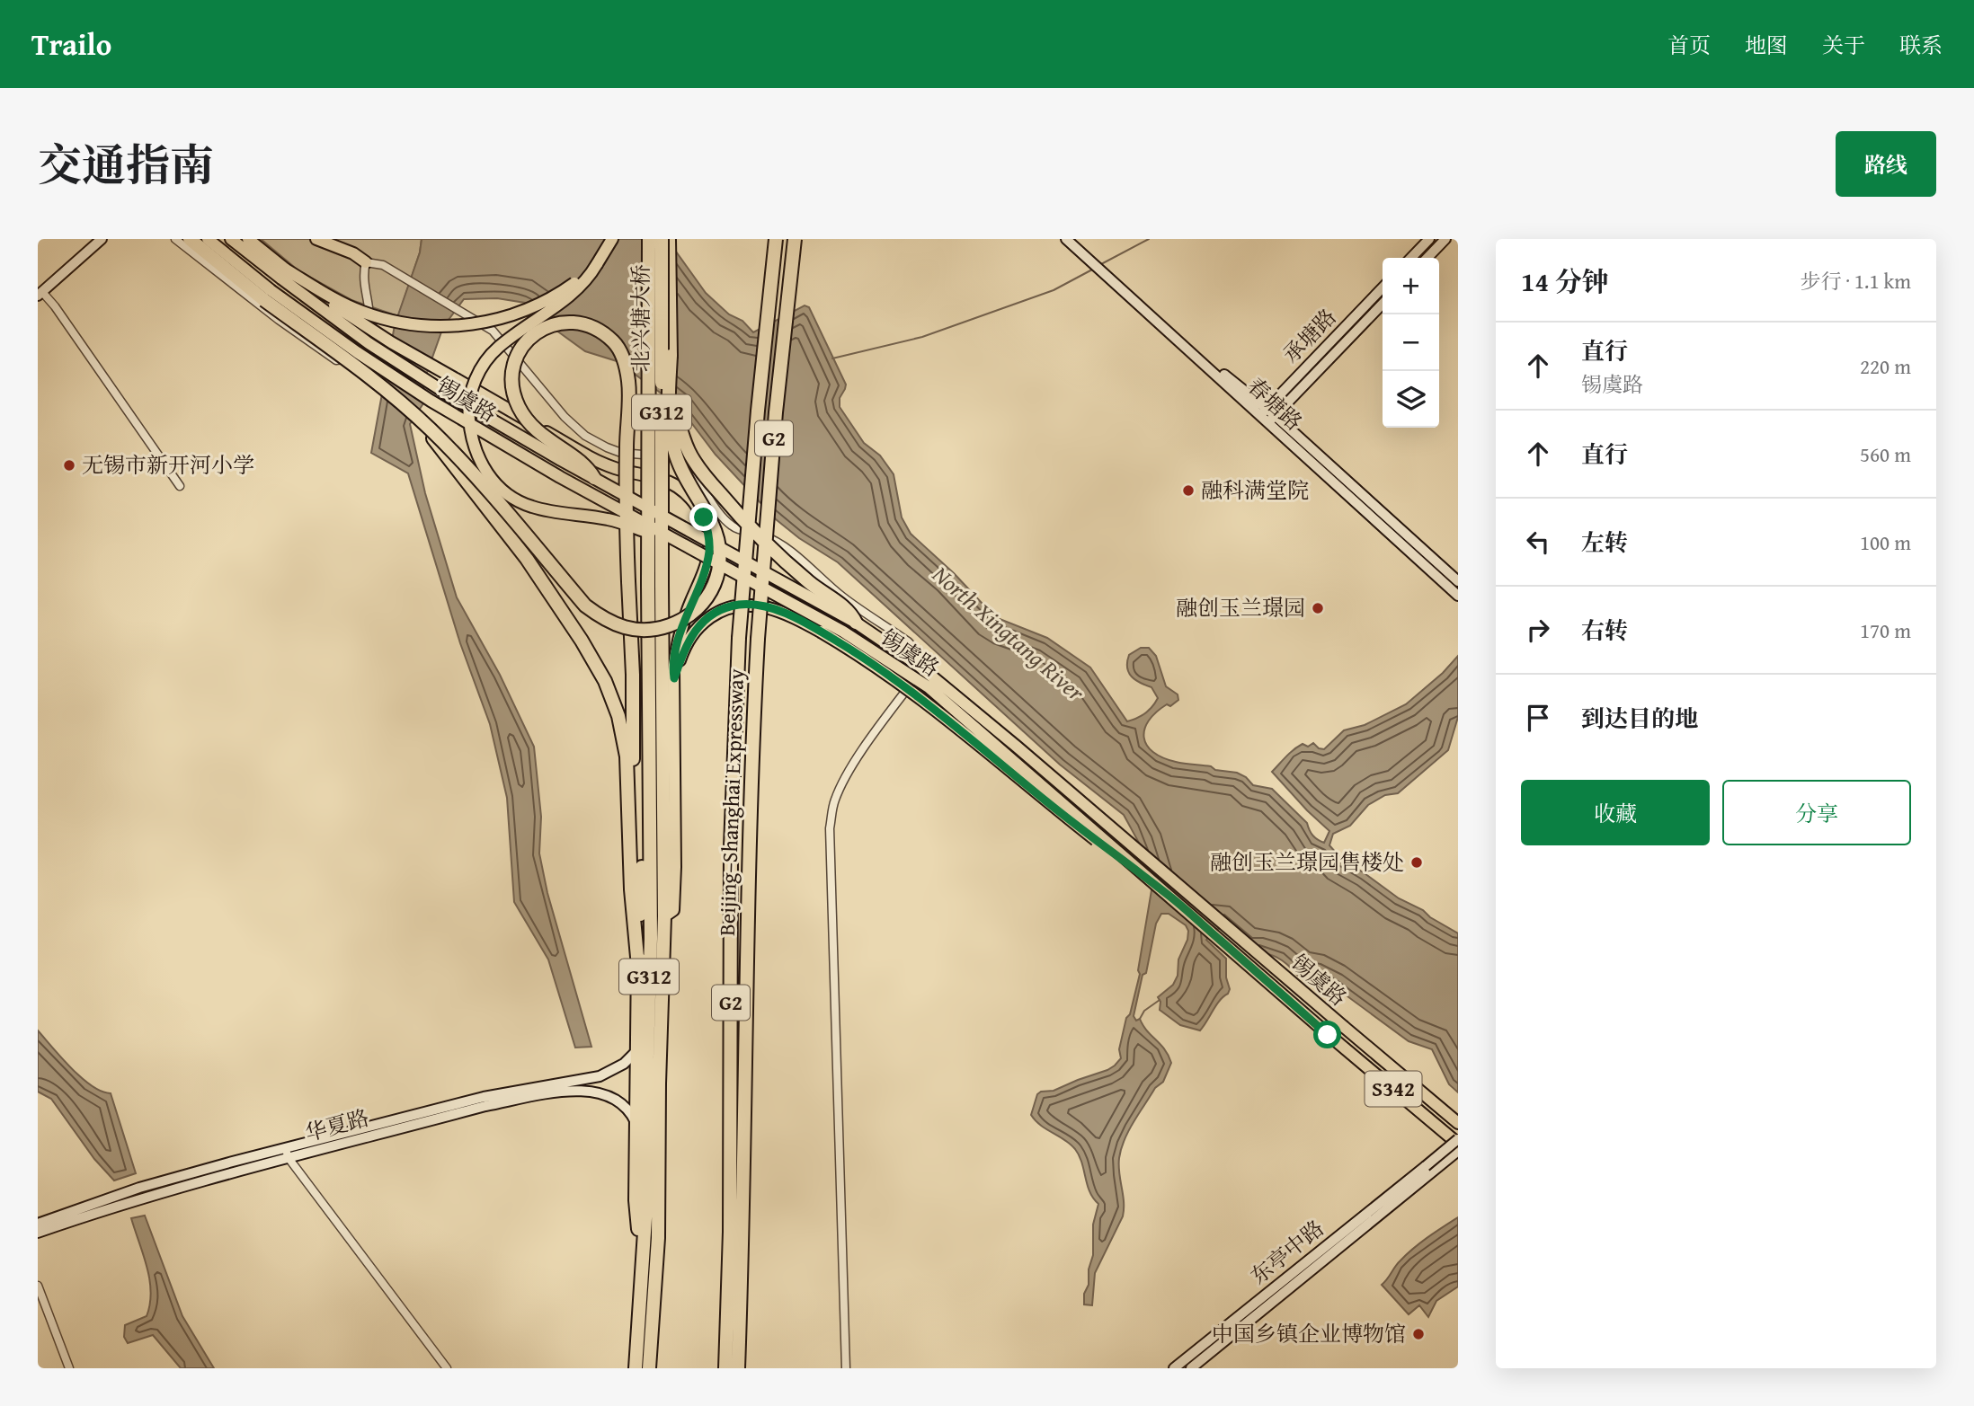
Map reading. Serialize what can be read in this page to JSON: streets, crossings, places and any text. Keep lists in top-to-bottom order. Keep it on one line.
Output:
{"streets":{"highway":["北兴塘大桥","G312","G2","Beijing–Shanghai Expressway"],"main road":["锡虞路","S342"],"street":["承塘路","春塘路","华夏路","东亭中路"]},"crossings":[["北兴塘大桥","G312"],["承塘路","春塘路"]],"water":["North Xingtang River"],"places":["无锡市新开河小学","融科满堂院","融创玉兰璟园","融创玉兰璟园售楼处","中国乡镇企业博物馆"],"page":{"header":"Trailo","nav":["首页","地图","关于","联系"],"title":"交通指南","buttons":["路线",["收藏","分享"]],"heading":["14 分钟","步行 · 1.1 km"],"map_buttons":["+","−"],"list":[["直行","锡虞路","220 m"],["直行","560 m"],["左转","100 m"],["右转","170 m"],"到达目的地"]}}
